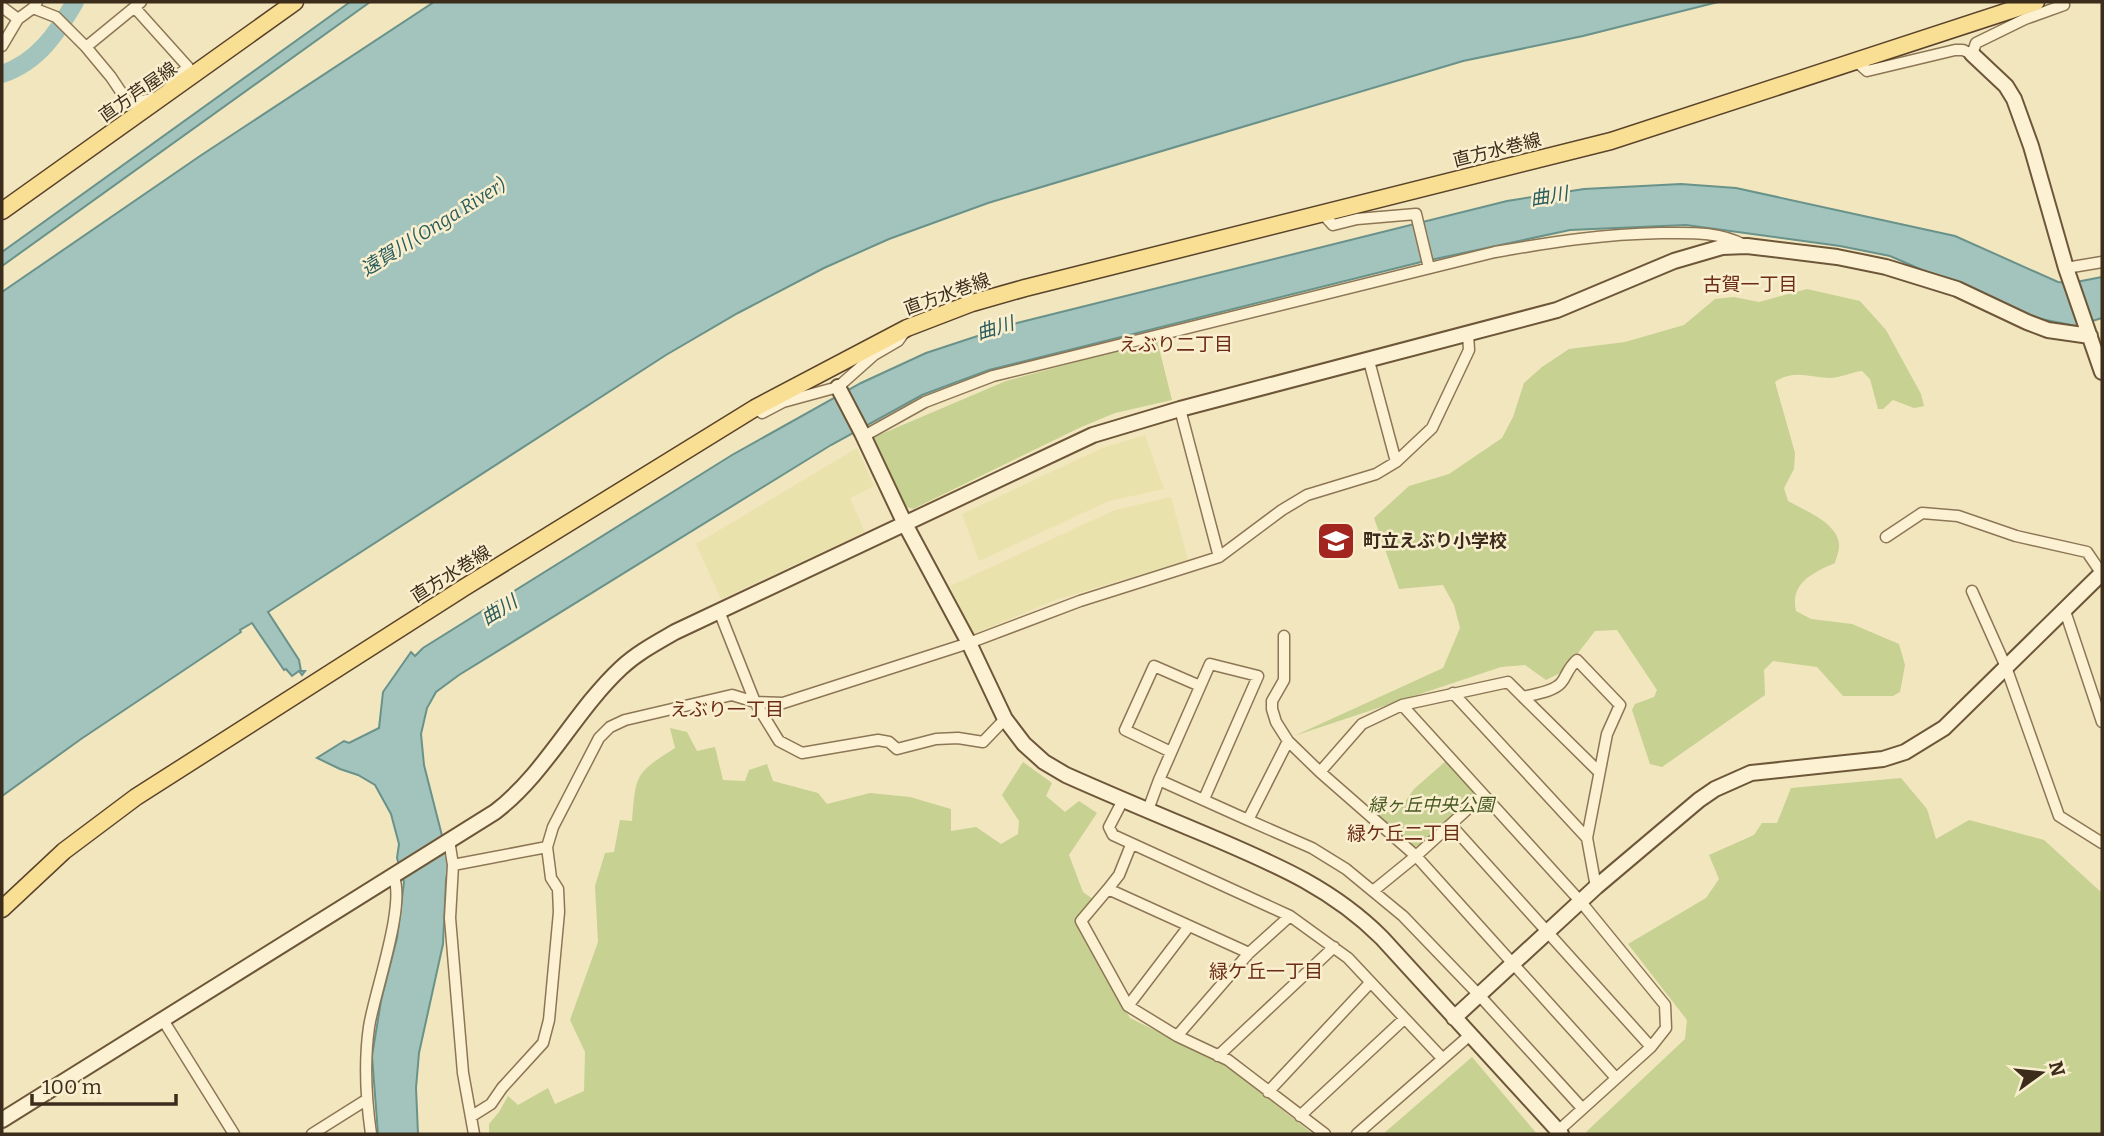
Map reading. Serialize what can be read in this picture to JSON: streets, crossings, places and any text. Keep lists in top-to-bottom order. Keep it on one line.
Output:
{"streets":{"main road":["直方芦屋線","直方水巻線"]},"districts":["古賀一丁目","えぶり二丁目","えぶり一丁目","緑ケ丘二丁目","緑ケ丘一丁目"],"water":["曲川","遠賀川 (Onga River)"],"parks":["緑ヶ丘中央公園"],"places":{"school or university":["町立えぶり小学校"]},"scale_bar":"100 m","north":"right"}
